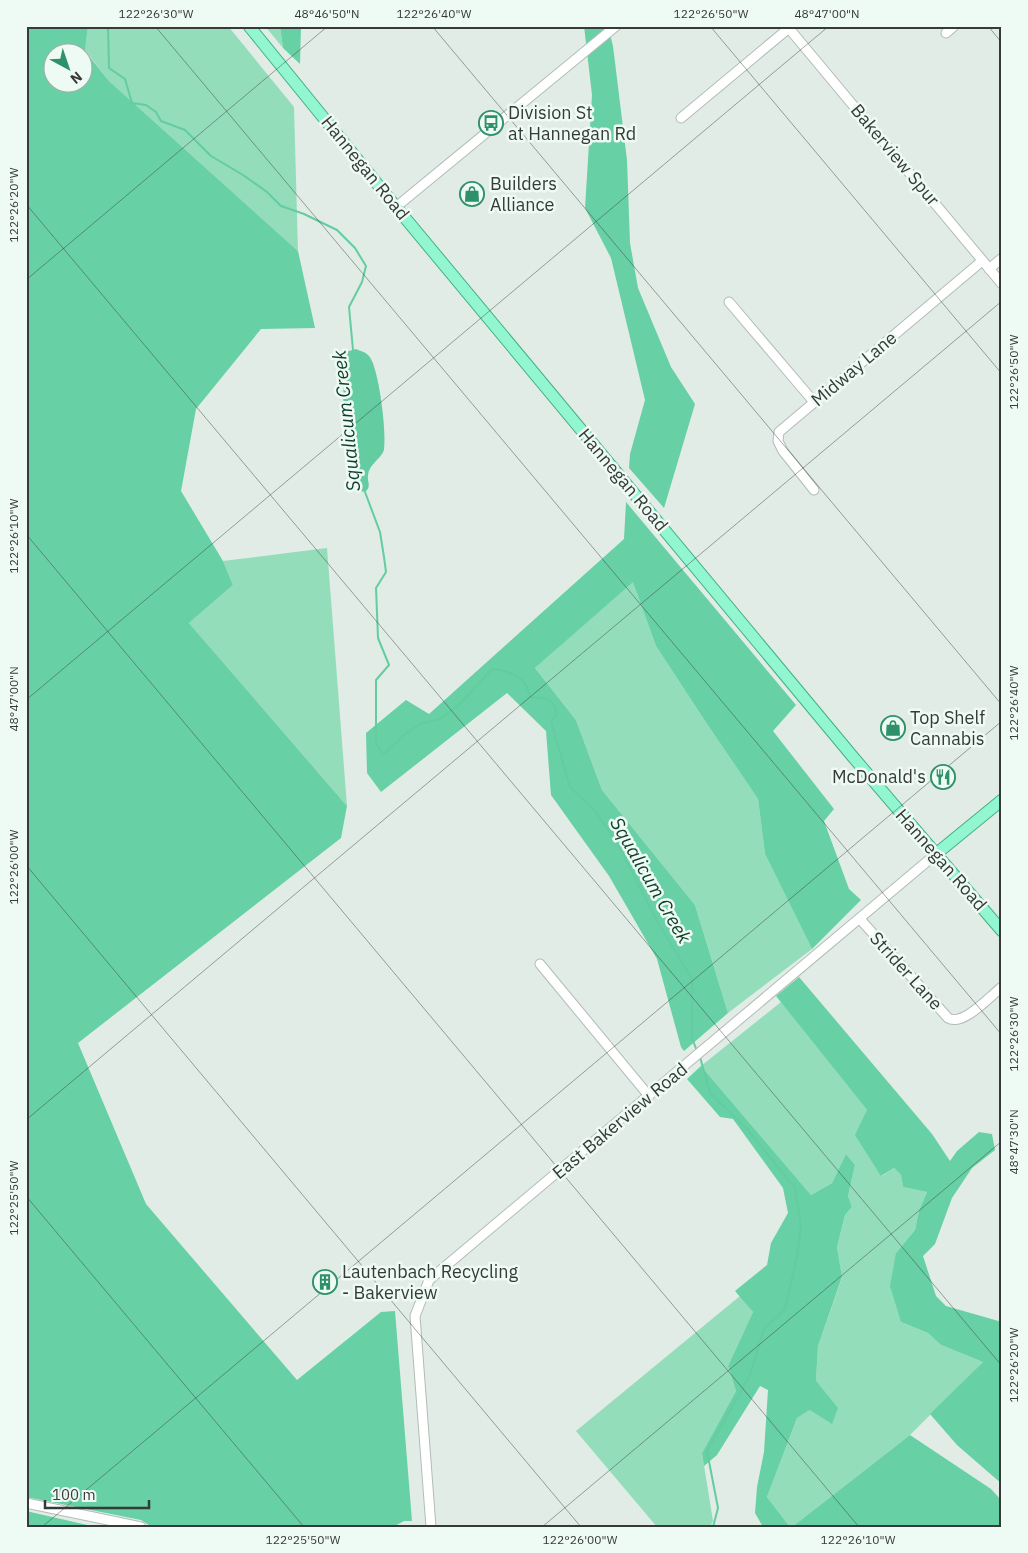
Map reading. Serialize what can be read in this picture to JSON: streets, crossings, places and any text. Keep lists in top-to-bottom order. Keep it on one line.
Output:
{"streets":{"main road":["Hannegan Road","East Bakerview Road"],"street":["Bakerview Spur","Midway Lane","Strider Lane"]},"crossings":[["Bakerview Spur","Midway Lane"],["Hannegan Road","East Bakerview Road"],["Strider Lane","East Bakerview Road"]],"water":["Squalicum Creek"],"places":{"bus stop":["Division St at Hannegan Rd"],"shop":["Builders Alliance","Top Shelf Cannabis"],"restaurant":["McDonald's"],"building":["Lautenbach Recycling - Bakerview"]},"scale_bar":"100 m","north":"bottom right","coordinates":["122°26'30\"W","48°46'50\"N","122°26'40\"W","122°26'50\"W","48°47'00\"N","122°26'20\"W","122°26'10\"W","122°26'00\"W","48°47'30\"N","122°25'50\"W"]}
